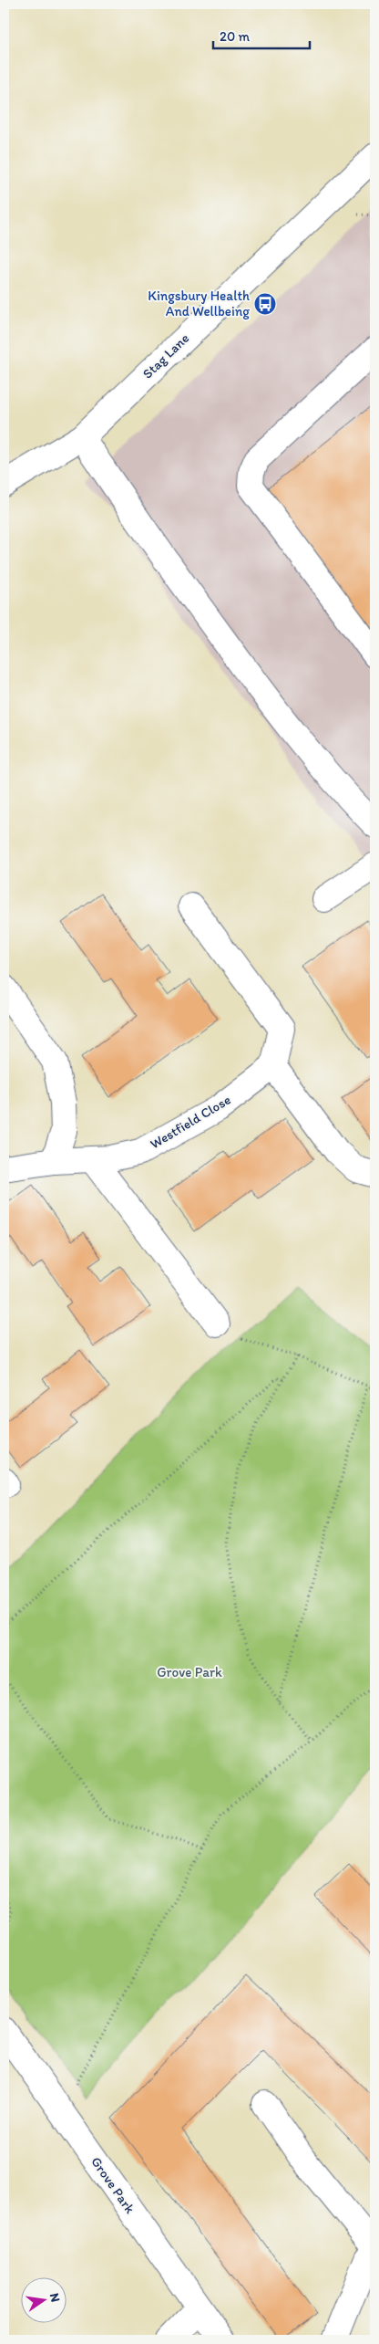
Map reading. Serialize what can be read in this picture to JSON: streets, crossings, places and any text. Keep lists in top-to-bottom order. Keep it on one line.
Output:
{"streets":{"street":["Stag Lane","Westfield Close","Grove Park"]},"parks":["Grove Park"],"places":{"bus stop":["Kingsbury Health And Wellbeing"]},"scale_bar":"20 m","north":"right"}
